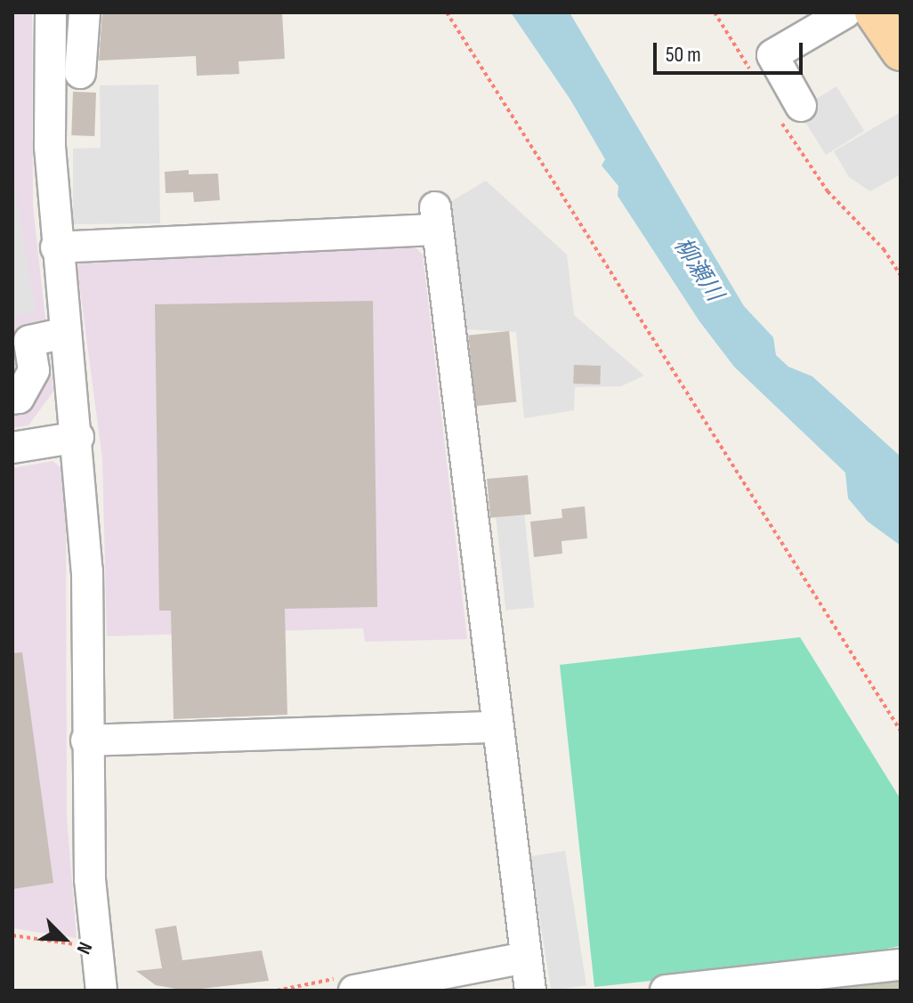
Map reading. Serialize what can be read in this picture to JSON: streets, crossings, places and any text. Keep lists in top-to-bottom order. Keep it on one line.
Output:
{"water":["柳瀬川"],"scale_bar":"50 m","north":"bottom right"}
